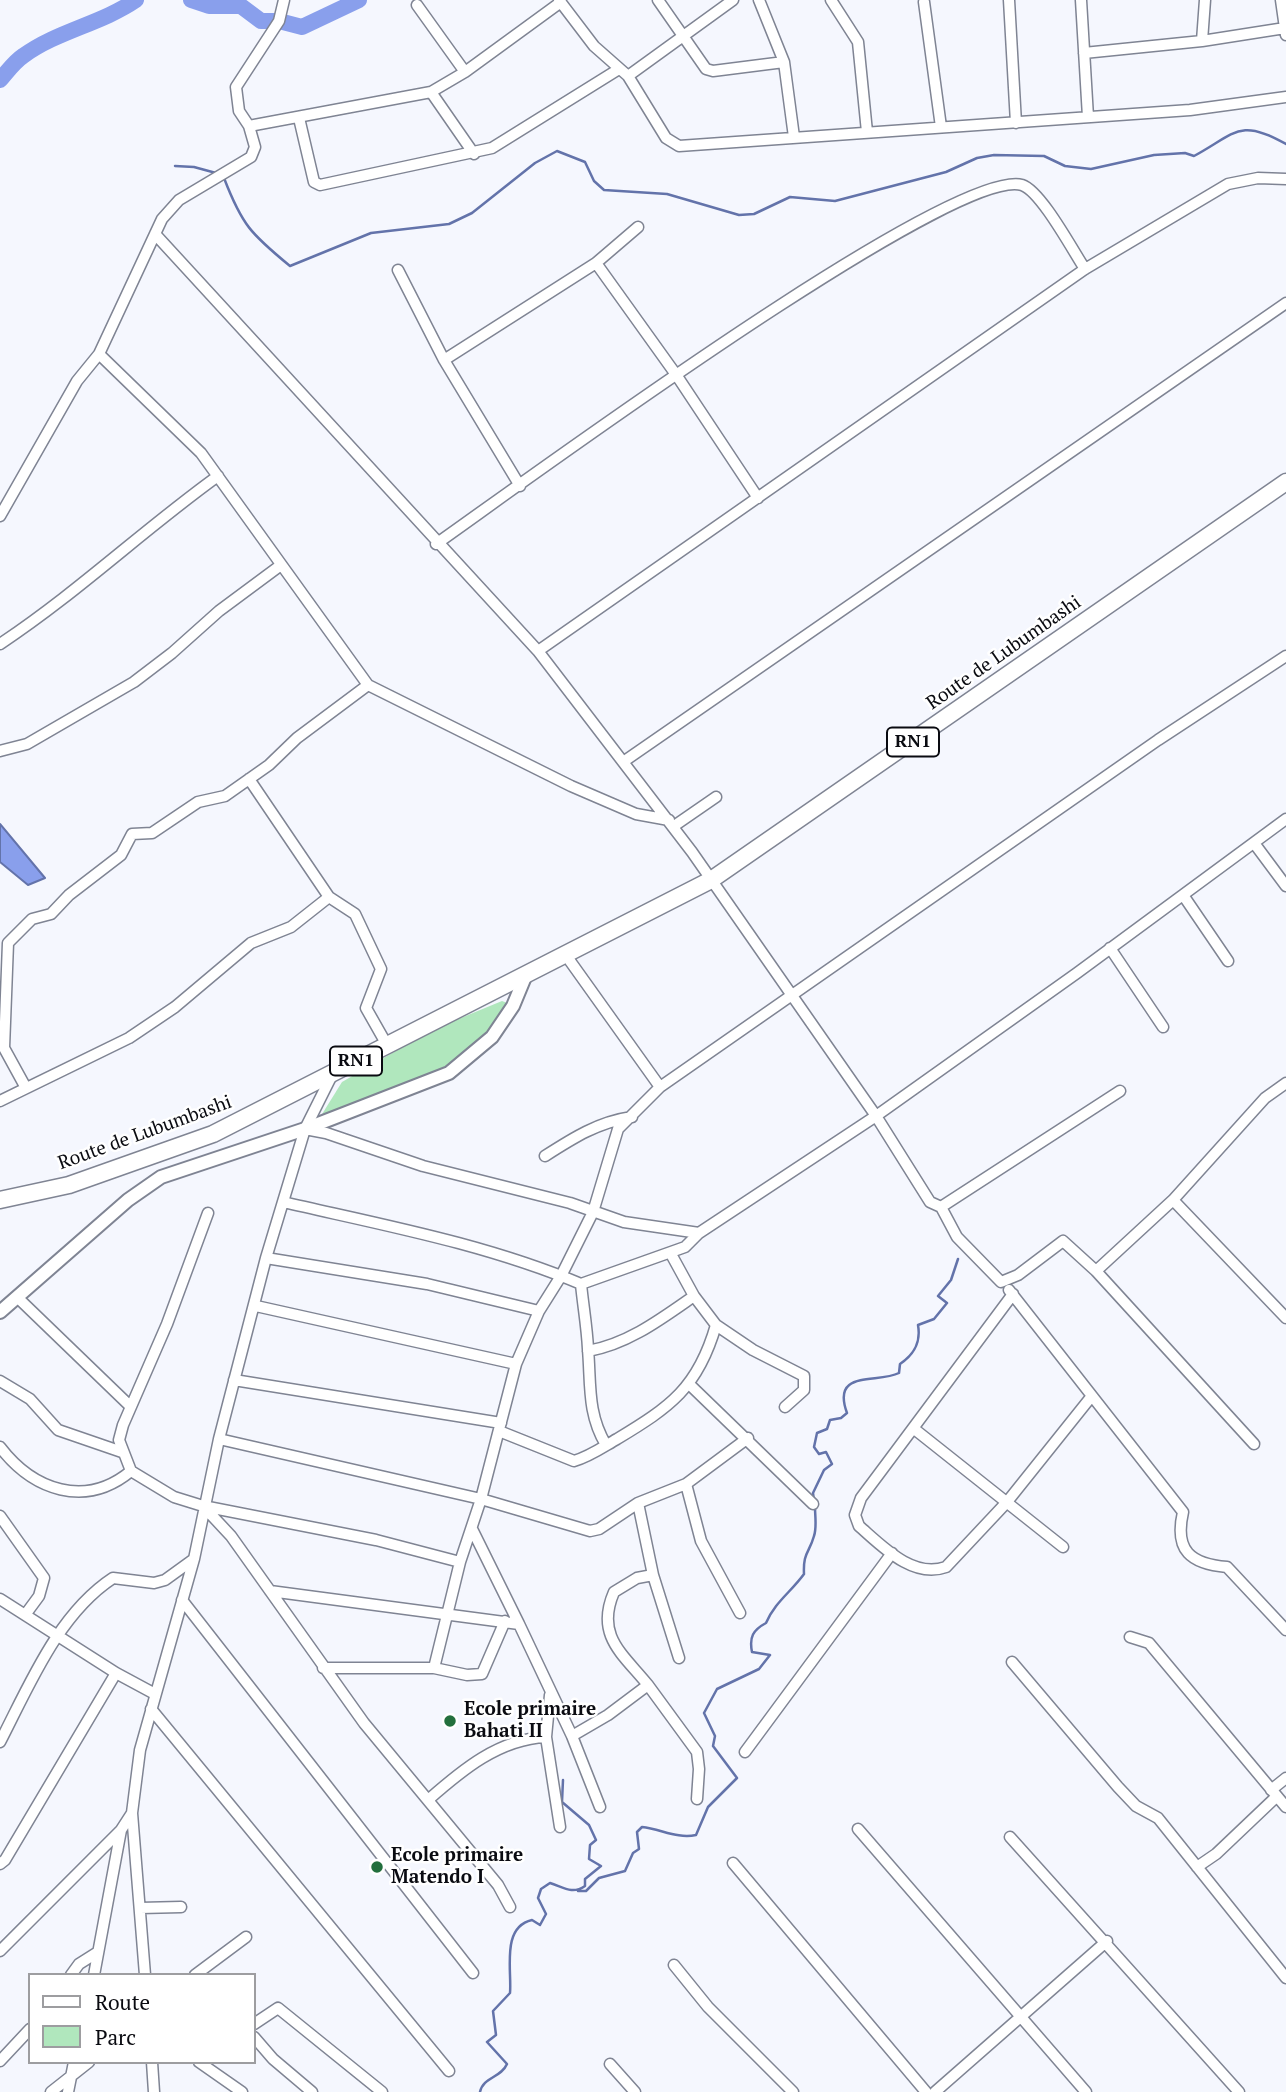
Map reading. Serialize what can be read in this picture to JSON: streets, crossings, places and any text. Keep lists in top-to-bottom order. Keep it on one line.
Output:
{"streets":{"highway":["Route de Lubumbashi","RN1"]},"places":["Ecole primaire Bahati II","Ecole primaire Matendo I"],"legend":["Route","Parc"]}
